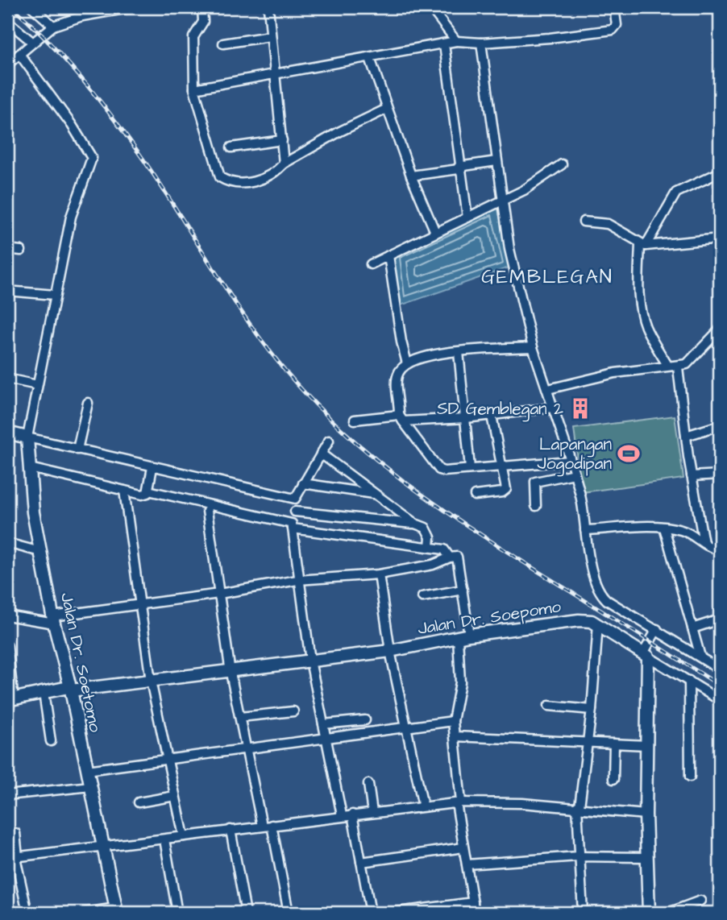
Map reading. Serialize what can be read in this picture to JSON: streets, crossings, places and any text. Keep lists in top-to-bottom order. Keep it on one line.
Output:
{"streets":{"street":["Jalan Dr. Soepomo","Jalan Dr. Soetomo"]},"crossings":[["Jalan Dr. Soepomo","Jalan Dr. Soetomo"]],"districts":["GEMBLEGAN"],"places":{"building":["SD Gemblegan 2"],"sports":["Lapangan Jogodipan"]}}
